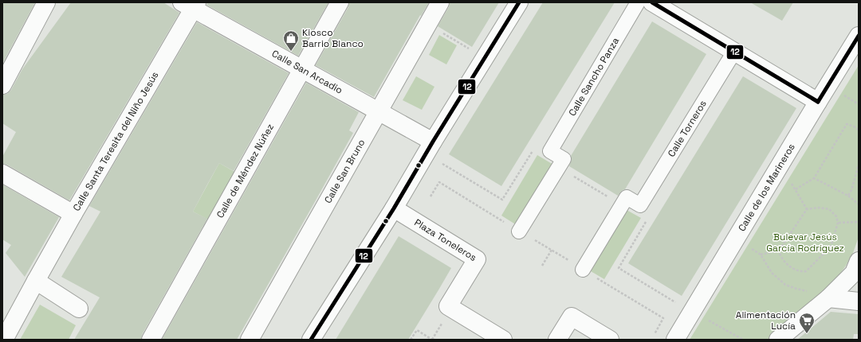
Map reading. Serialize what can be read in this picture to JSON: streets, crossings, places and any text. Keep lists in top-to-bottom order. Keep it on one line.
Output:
{"streets":{"street":["Calle San Arcadio","Calle Sancho Panza","Calle Torneros","Calle Santa Teresita del Niño Jesús","Calle de Méndez Núñez","Calle San Bruno","Calle de los Marineros","Plaza Toneleros"]},"crossings":[["Calle San Arcadio","Calle Santa Teresita del Niño Jesús"],["Calle San Arcadio","Calle de Méndez Núñez"],["Calle San Arcadio","Calle San Bruno"]],"parks":["Bulevar Jesús García Rodríguez"],"places":{"shop":["Kiosco Barrio Blanco"],"supermarket":["Alimentación Lucía"]},"lines":["transit line 12"]}
